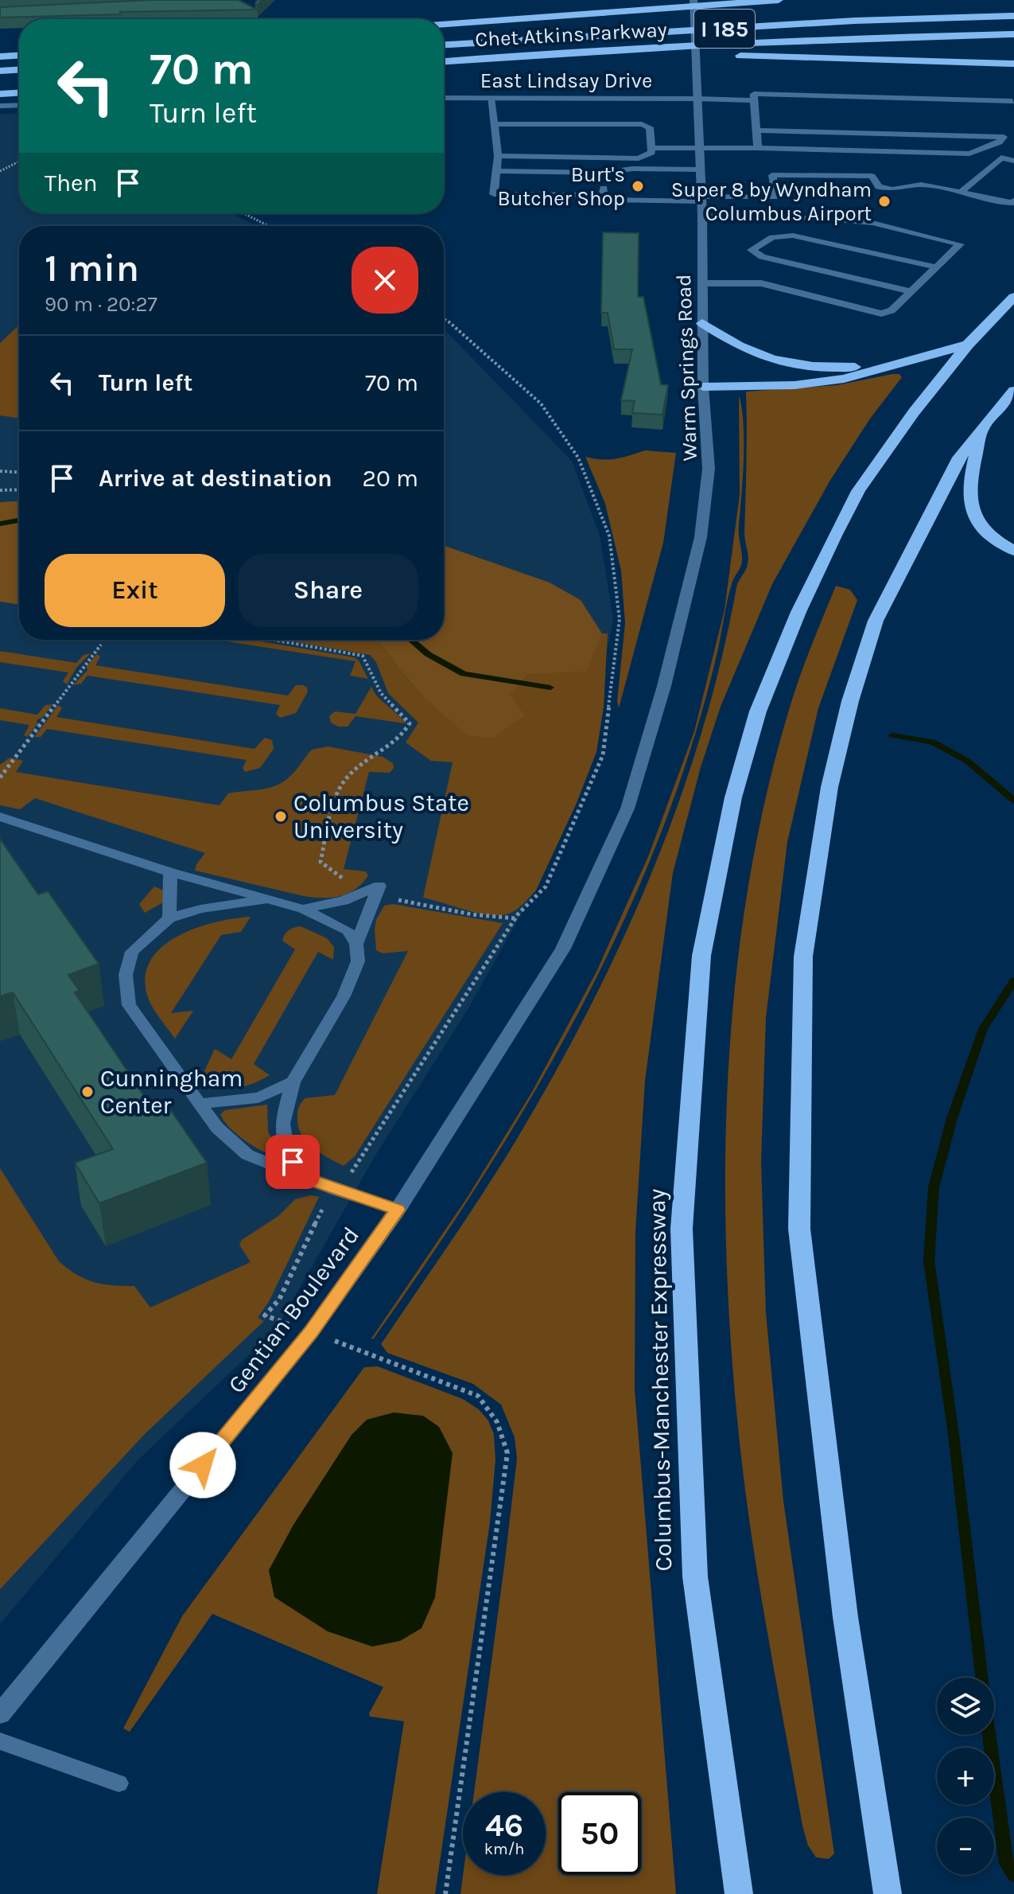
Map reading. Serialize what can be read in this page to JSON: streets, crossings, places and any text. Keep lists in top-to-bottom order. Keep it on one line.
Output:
{"streets":{"highway":["I 185","Chet Atkins Parkway","Columbus-Manchester Expressway"],"main road":["East Lindsay Drive","Warm Springs Road","Gentian Boulevard"]},"crossings":[["East Lindsay Drive","Warm Springs Road"],["Warm Springs Road","Gentian Boulevard"]],"places":["Burt's Butcher Shop","Super 8 by Wyndham Columbus Airport","Columbus State University","Cunningham Center"],"page":{"turn":["70 m","Turn left"],"then":"Then","heading":["1 min","90 m · 20:27"],"list":[{"name":"Turn left","value":"70 m"},{"name":"Arrive at destination","value":"20 m"}],"buttons":["Exit","Share"],"map_buttons":["+","−"],"speed":"46 km/h","limit":"50"}}
